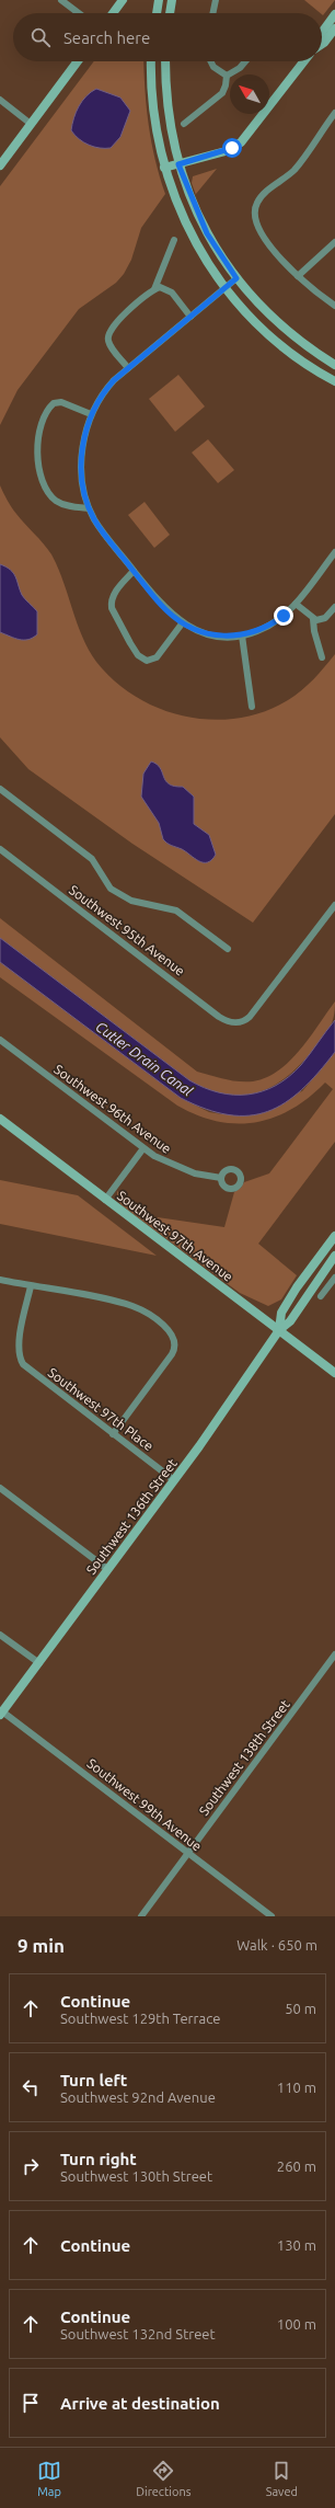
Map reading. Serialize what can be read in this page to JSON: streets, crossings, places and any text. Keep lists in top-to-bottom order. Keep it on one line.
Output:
{"streets":{"street":["Southwest 95th Avenue","Southwest 96th Avenue","Southwest 97th Avenue","Southwest 97th Place","Southwest 136th Street","Southwest 138th Street","Southwest 99th Avenue"]},"crossings":[["Southwest 97th Avenue","Southwest 136th Street"],["Southwest 97th Place","Southwest 136th Street"],["Southwest 136th Street","Southwest 99th Avenue"],["Southwest 138th Street","Southwest 99th Avenue"]],"water":["Cutler Drain Canal"],"north":"top left","page":{"search":"Search here","heading":["9 min","Walk · 650 m"],"list":[["Continue","Southwest 129th Terrace","50 m"],["Turn left","Southwest 92nd Avenue","110 m"],["Turn right","Southwest 130th Street","260 m"],["Continue","130 m"],["Continue","Southwest 132nd Street","100 m"],"Arrive at destination"],"nav":["Map","Directions","Saved"]}}
